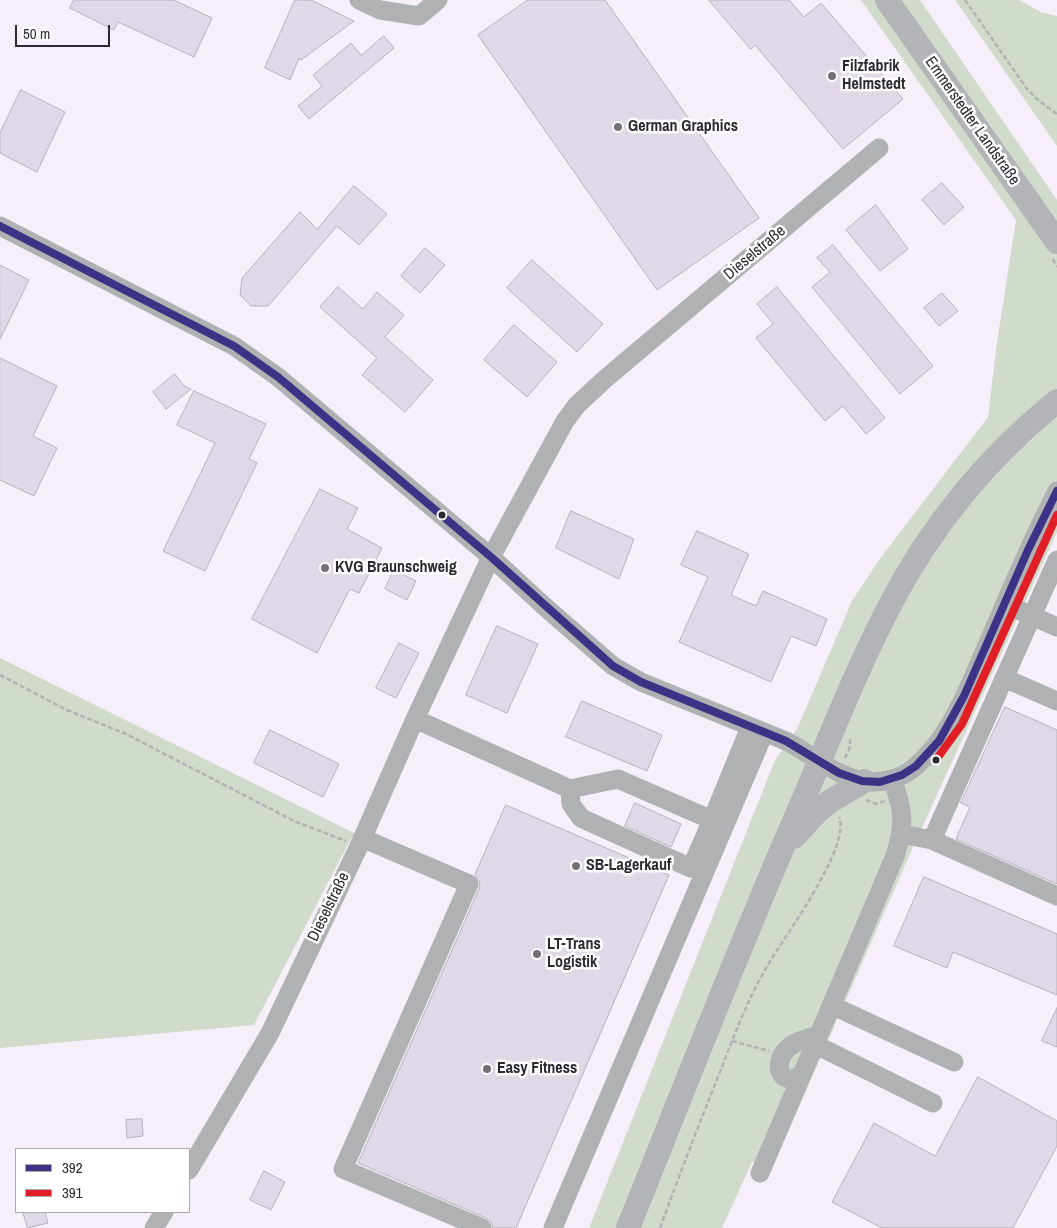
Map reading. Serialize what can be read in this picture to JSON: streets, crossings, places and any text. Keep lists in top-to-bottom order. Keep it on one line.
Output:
{"streets":{"main road":["Emmerstedter Landstraße"],"street":["Dieselstraße"]},"places":["Filzfabrik Helmstedt","German Graphics","KVG Braunschweig","SB-Lagerkauf","LT-Trans Logistik","Easy Fitness"],"lines":["transit line 392","transit line 391"],"legend":["392","391"],"scale_bar":"50 m"}
